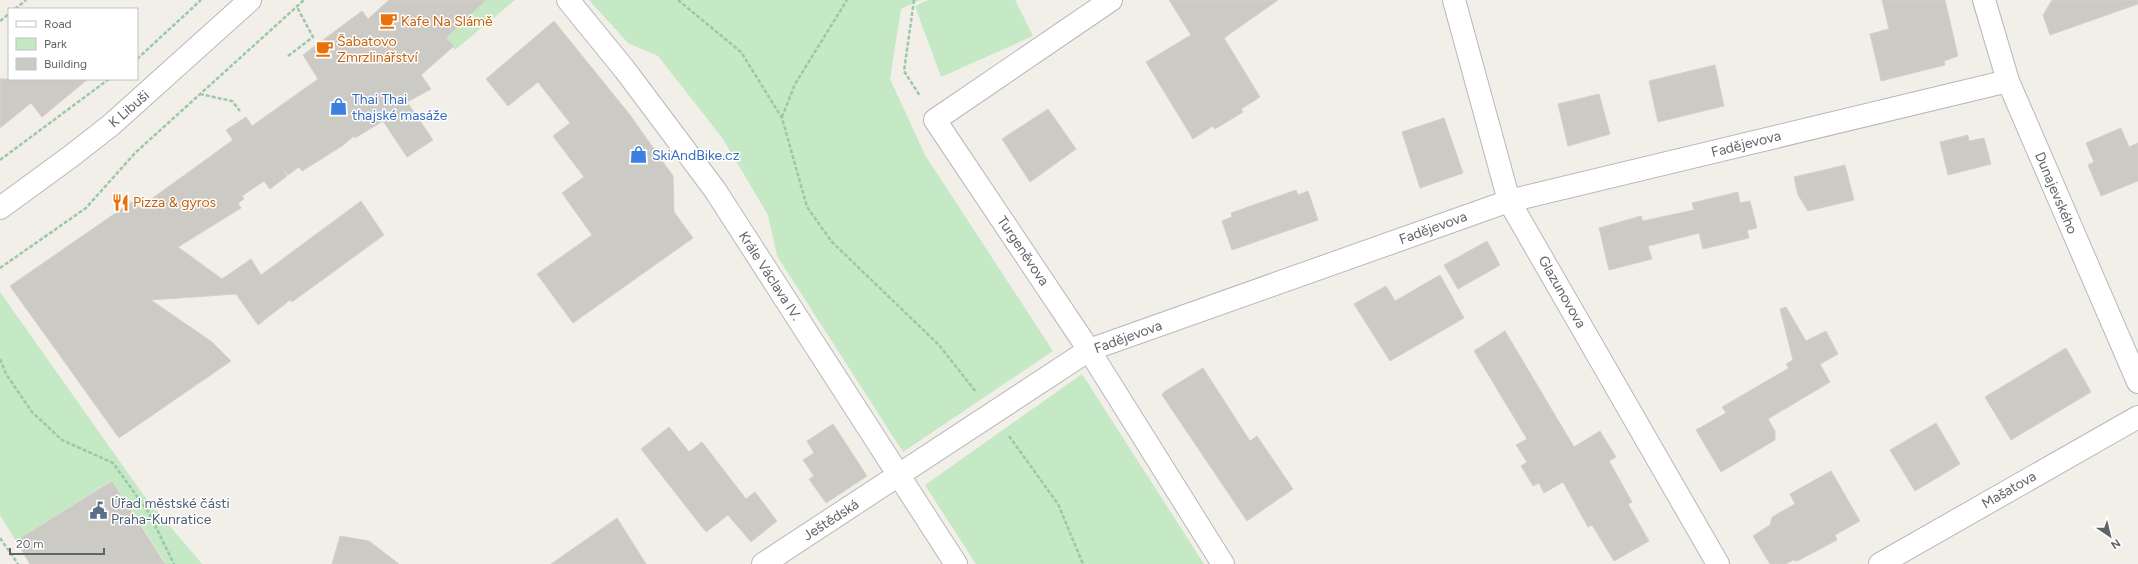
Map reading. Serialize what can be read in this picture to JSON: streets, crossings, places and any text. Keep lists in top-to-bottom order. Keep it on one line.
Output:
{"streets":{"street":["K Libuši","Fadějevova","Dunajevského","Turgeněvova","Krále Václava IV.","Glazunovova","Mašatova","Ještědská"]},"crossings":[["Fadějevova","Dunajevského"],["Fadějevova","Turgeněvova"],["Fadějevova","Krále Václava IV."],["Fadějevova","Glazunovova"],["Fadějevova","Ještědská"],["Krále Václava IV.","Ještědská"]],"places":{"cafe":["Kafe Na Slámě","Šabatovo Zmrzlinářství"],"shop":["Thai Thai thajské masáže","SkiAndBike.cz"],"restaurant":["Pizza & gyros"],"public building":["Úřad městské části Praha-Kunratice"]},"legend":["Road","Park","Building"],"scale_bar":"20 m","north":"bottom right"}
